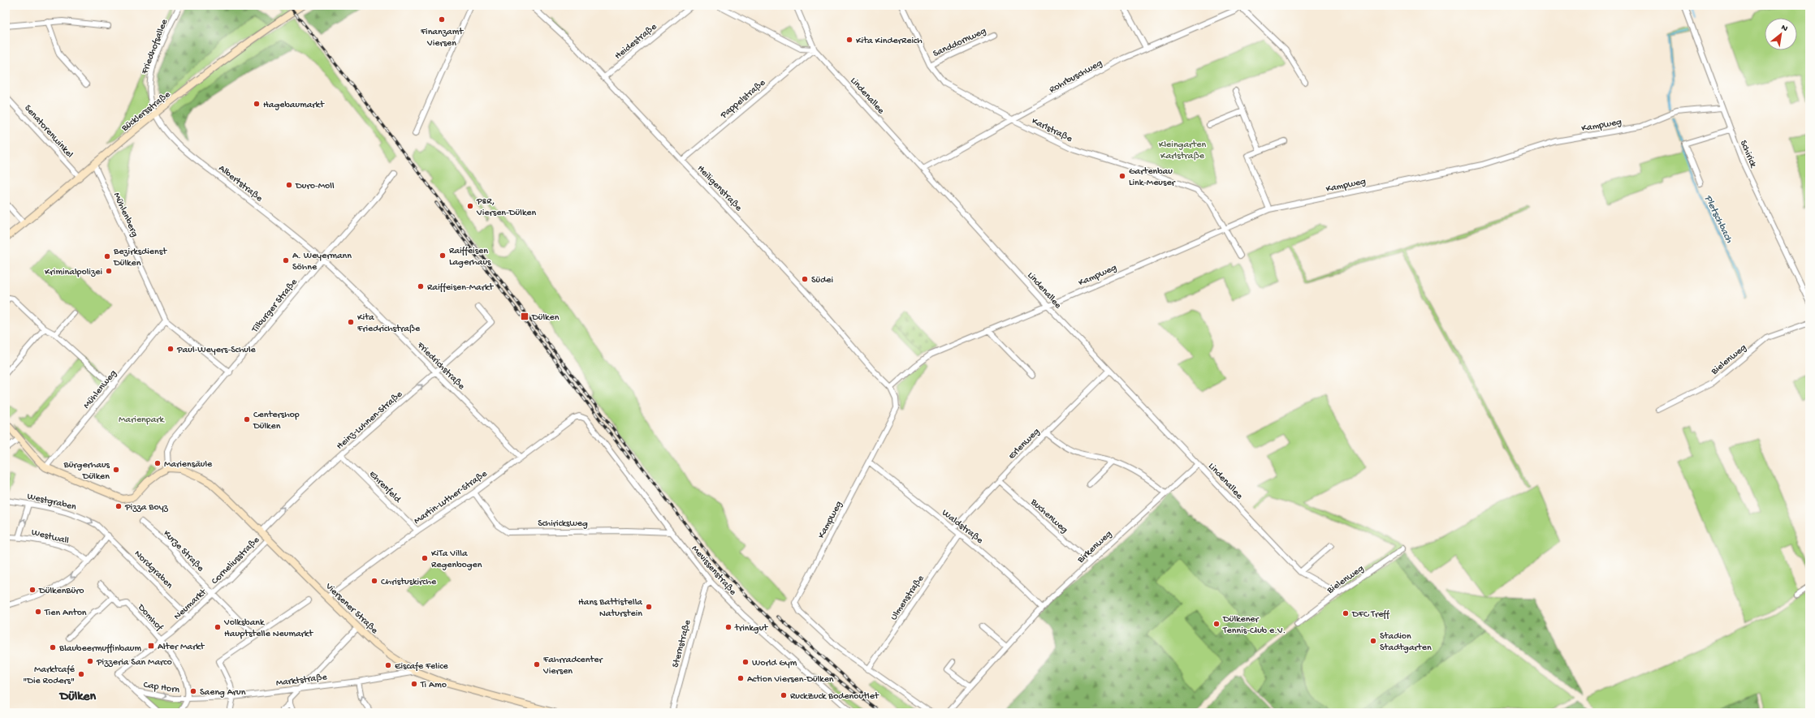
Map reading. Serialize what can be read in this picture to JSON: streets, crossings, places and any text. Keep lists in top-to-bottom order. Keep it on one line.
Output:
{"streets":{"main road":["Bücklersstraße","Viersener Straße"],"street":["Heidestraße","Sanddornweg","Friedhofsallee","Rohrbuschweg","Lindenallee","Pappelstraße","Kampweg","Karlstraße","Senatorenwinkel","Schirick","Albertstraße","Heiligenstraße","Mühlenberg","Tilburger Straße","Bielenweg","Friedrichstraße","Mühlenweg","Heinz-Luhnen-Straße","Erlenweg","Ehrenfeld","Martin-Luther-Straße","Westgraben","Buchenweg","Schiricksweg","Waldstraße","Westwall","Birkenweg","Kurze Straße","Corneliusstraße","Nordgraben","Mevissenstraße","Ulmenstraße","Neumarkt","Domhof","Sternstraße","Marktstraße","Cap Horn"]},"crossings":[["Heidestraße","Heiligenstraße"],["Sanddornweg","Karlstraße"],["Friedhofsallee","Bücklersstraße"],["Friedhofsallee","Albertstraße"],["Rohrbuschweg","Lindenallee"],["Rohrbuschweg","Karlstraße"],["Lindenallee","Pappelstraße"],["Lindenallee","Kampweg"],["Lindenallee","Bielenweg"],["Lindenallee","Erlenweg"],["Lindenallee","Birkenweg"],["Pappelstraße","Heiligenstraße"],["Bücklersstraße","Senatorenwinkel"],["Bücklersstraße","Albertstraße"],["Bücklersstraße","Mühlenberg"],["Kampweg","Karlstraße"],["Kampweg","Schirick"],["Kampweg","Heiligenstraße"],["Kampweg","Waldstraße"],["Kampweg","Ulmenstraße"],["Albertstraße","Tilburger Straße"],["Albertstraße","Friedrichstraße"],["Mühlenberg","Tilburger Straße"],["Mühlenberg","Mühlenweg"],["Tilburger Straße","Friedrichstraße"],["Tilburger Straße","Viersener Straße"],["Friedrichstraße","Heinz-Luhnen-Straße"],["Friedrichstraße","Martin-Luther-Straße"],["Heinz-Luhnen-Straße","Ehrenfeld"],["Heinz-Luhnen-Straße","Viersener Straße"],["Erlenweg","Buchenweg"],["Erlenweg","Waldstraße"],["Ehrenfeld","Martin-Luther-Straße"],["Martin-Luther-Straße","Schiricksweg"],["Martin-Luther-Straße","Mevissenstraße"],["Martin-Luther-Straße","Viersener Straße"],["Westgraben","Nordgraben"],["Buchenweg","Birkenweg"],["Schiricksweg","Mevissenstraße"],["Waldstraße","Birkenweg"],["Waldstraße","Ulmenstraße"],["Kurze Straße","Corneliusstraße"],["Kurze Straße","Neumarkt"],["Corneliusstraße","Neumarkt"],["Corneliusstraße","Viersener Straße"],["Nordgraben","Neumarkt"],["Mevissenstraße","Sternstraße"],["Neumarkt","Domhof"],["Neumarkt","Cap Horn"],["Viersener Straße","Marktstraße"],["Domhof","Cap Horn"],["Marktstraße","Cap Horn"]],"one_way":["Heinz-Luhnen-Straße","Westgraben"],"districts":["Dülken"],"water":["Pletschbach"],"parks":["Kleingarten Karlstraße","Marienpark"],"places":{"other":["Finanzamt Viersen","Kita KinderReich","Hagebaumarkt","Gartenbau Link-Meuser","Duro-Moll","P&R, Viersen-Dülken","Raiffeisen Lagerhaus","Bezirksdienst Dülken","A. Weyermann Söhne","Kriminalpolizei","Südei","Raiffeisen-Markt","Kita Friedrichstraße","Paul-Weyers-Schule","Centershop Dülken","Mariensäule","Bürgerhaus Dülken","Pizza Boyz","KiTa Villa Regenbogen","Christuskirche","DülkenBüro","Hans Battistella Naturstein","Tien Anton","DFC Treff","Dülkener Tennis-Club e.V.","Volksbank Hauptstelle Neumarkt","trinkgut","Stadion Stadtgarten","Blaubeermuffinbaum","Pizzeria San Marco","World Gym","Fahrradcenter Viersen","Eiscafe Felice","Marktcafé \"Die Roders\"","Action Viersen-Dülken","Ti Amo","Saeng Arun","RuckZuck Bodenoutlet"],"transit":["Dülken","Alter Markt"]},"north":"top right"}
